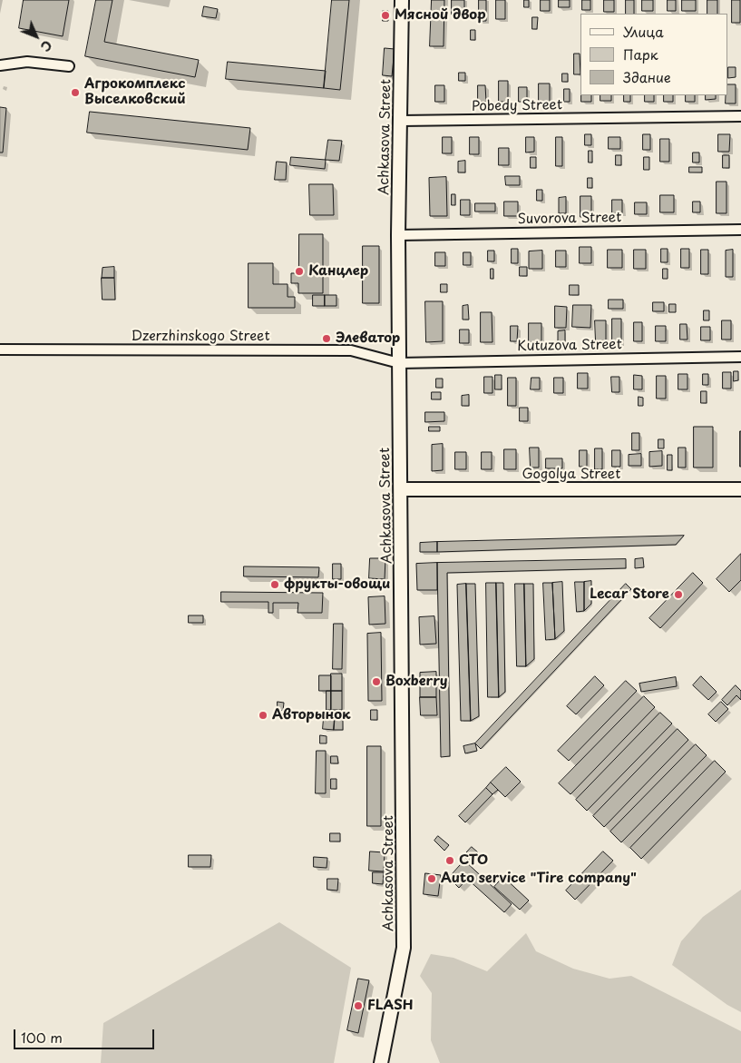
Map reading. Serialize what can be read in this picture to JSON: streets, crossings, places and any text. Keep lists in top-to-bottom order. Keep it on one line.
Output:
{"streets":{"main road":["Achkasova Street","Gogolya Street"],"street":["Pobedy Street","Suvorova Street","Dzerzhinskogo Street","Kutuzova Street"]},"crossings":[["Pobedy Street","Achkasova Street"],["Achkasova Street","Suvorova Street"],["Achkasova Street","Dzerzhinskogo Street"],["Achkasova Street","Kutuzova Street"],["Achkasova Street","Gogolya Street"],["Dzerzhinskogo Street","Kutuzova Street"]],"places":["Мясной двор","Агрокомплекс Выселковский","Канцлер","Элеватор","фрукты-овощи","Lecar Store","Boxberry","Авторынок","СТО","Auto service \"Tire company\"","FLASH"],"legend":["Улица","Парк","Здание"],"scale_bar":"100 m","north":"bottom right"}
